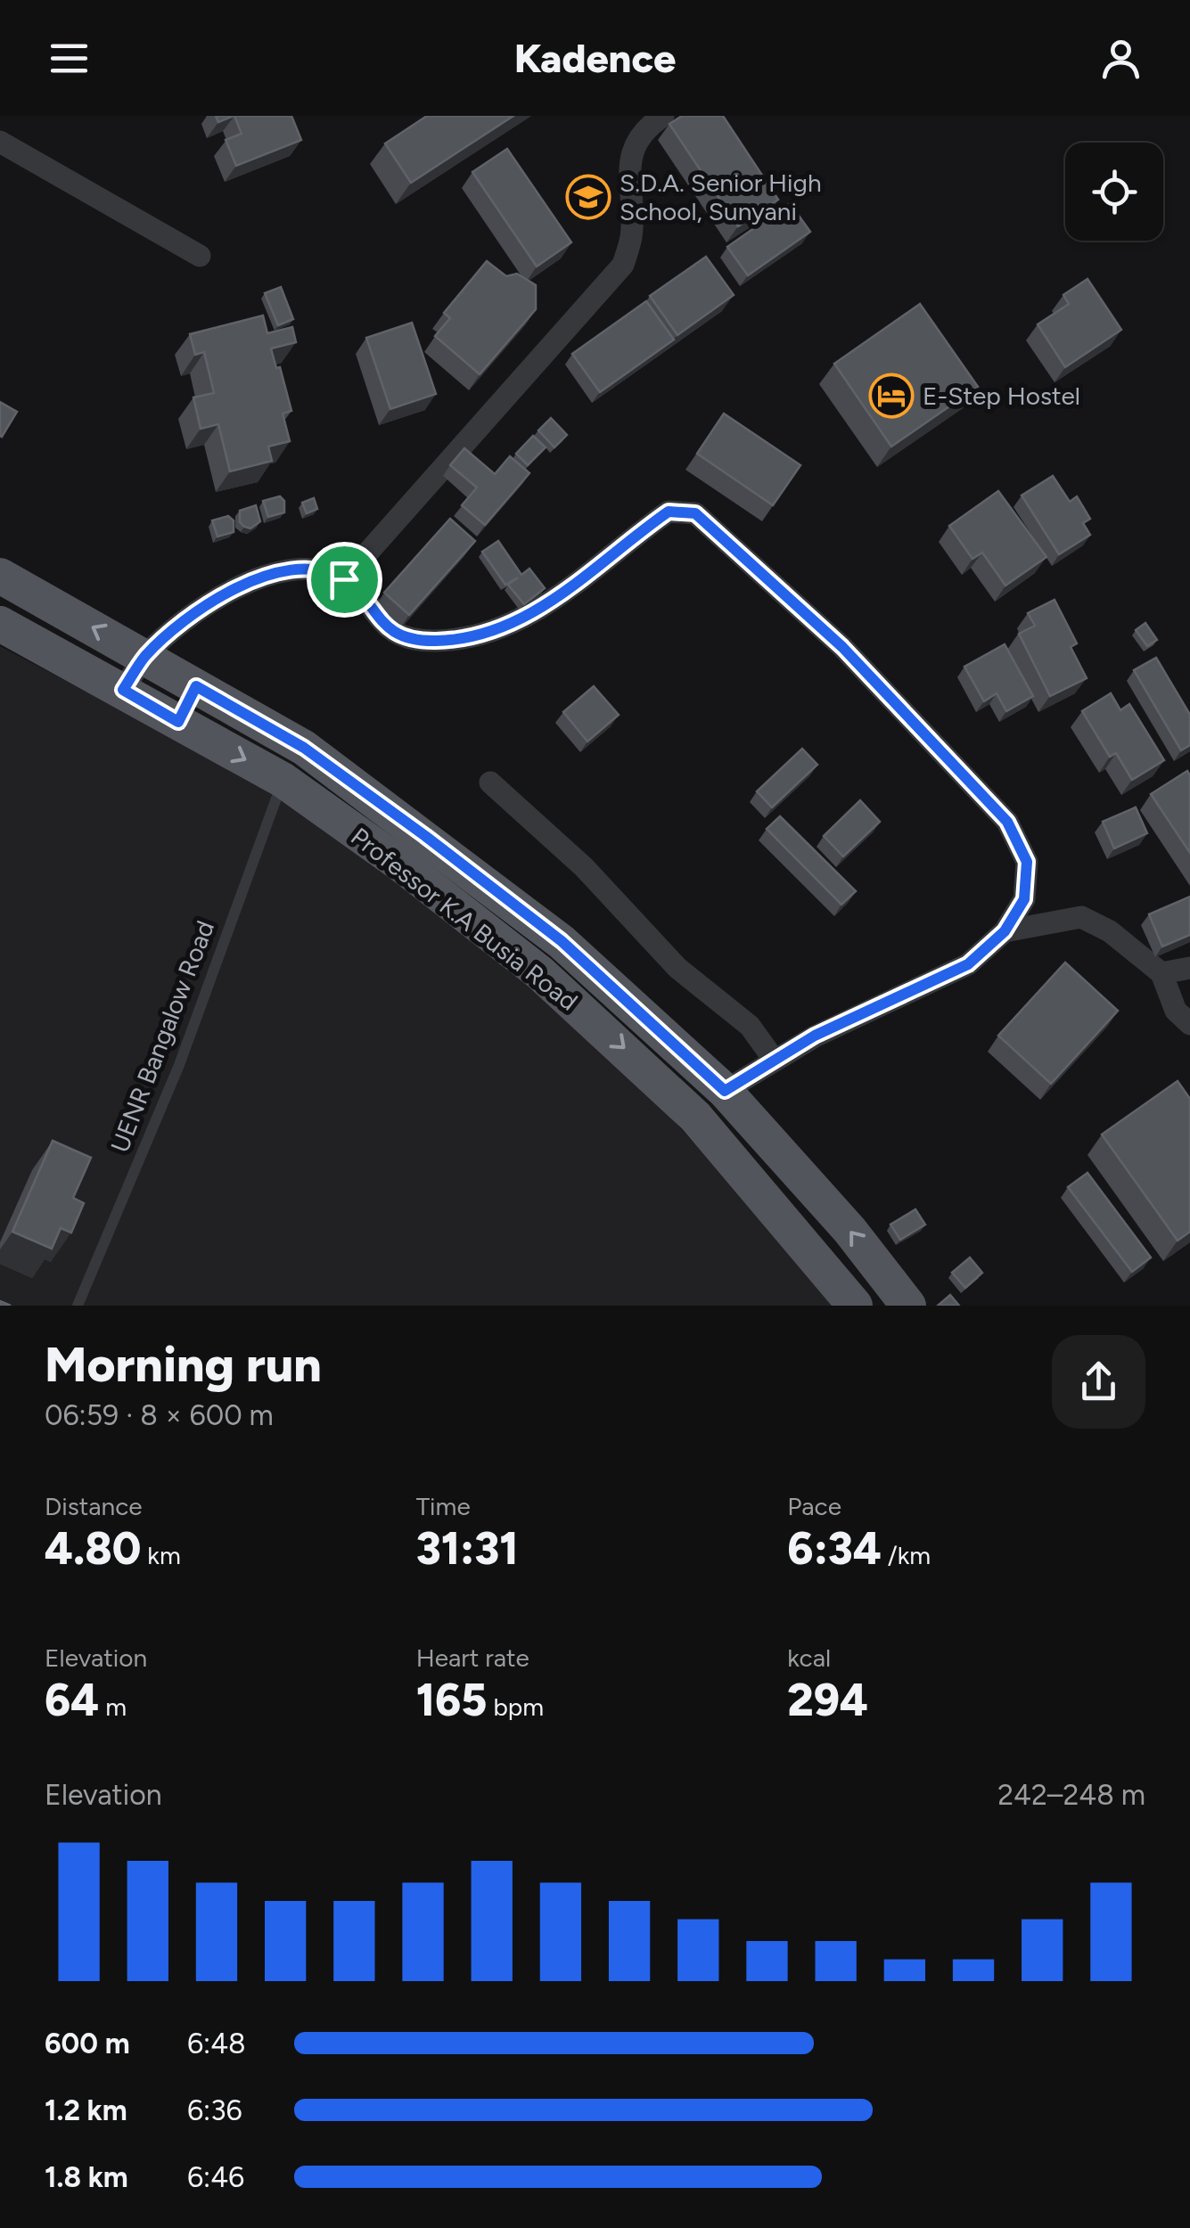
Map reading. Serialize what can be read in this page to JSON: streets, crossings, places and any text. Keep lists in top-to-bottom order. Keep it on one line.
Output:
{"streets":{"main road":["Professor K.A Busia Road"],"lane":["UENR Bangalow Road"]},"crossings":[["Professor K.A Busia Road","UENR Bangalow Road"]],"places":{"school or university":["S.D.A. Senior High School, Sunyani"],"hotel":["E-Step Hostel"]},"page":{"header":"Kadence","heading":["Morning run","06:59 · 8 × 600 m"],"stats":[["Distance","4.80 km"],["Time","31:31"],["Pace","6:34 /km"],["Elevation","64 m"],["Heart rate","165 bpm"],["kcal","294"]],"chart":["Elevation","242–248 m"],"list":[{"name":"600 m","note":"6:48"},{"name":"1.2 km","note":"6:36"},{"name":"1.8 km","note":"6:46"}]}}
